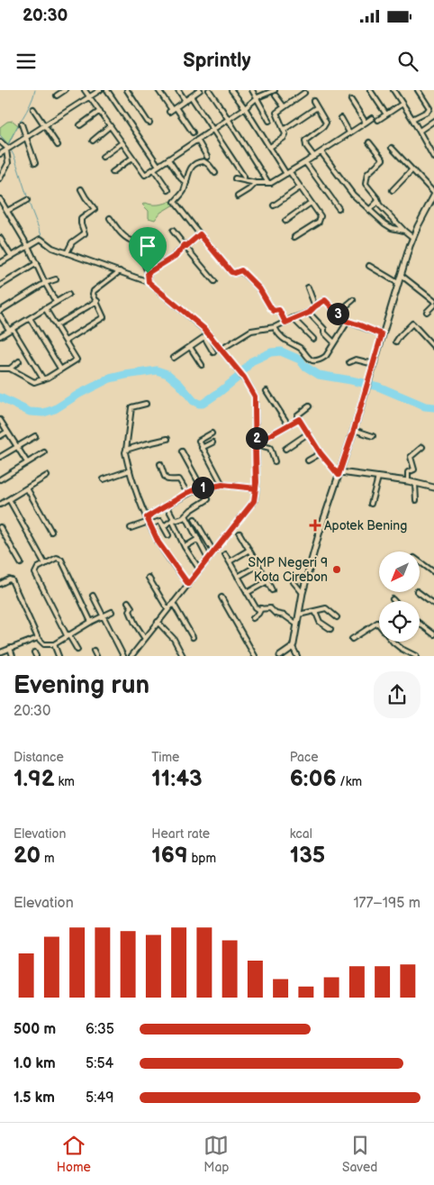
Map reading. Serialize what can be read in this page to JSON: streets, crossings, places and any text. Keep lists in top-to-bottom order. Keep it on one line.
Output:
{"places":{"health":["Apotek Bening"],"other":["SMP Negeri 9 Kota Cirebon"]},"north":"bottom left","page":{"status":"20:30","header":"Sprintly","pins":["3","2","1"],"heading":["Evening run","20:30"],"stats":[["Distance","1.92 km"],["Time","11:43"],["Pace","6:06 /km"],["Elevation","20 m"],["Heart rate","169 bpm"],["kcal","135"]],"chart":["Elevation","177–195 m"],"list":[{"name":"500 m","note":"6:35"},{"name":"1.0 km","note":"5:54"},{"name":"1.5 km","note":"5:49"}],"tabs":["Home","Map","Saved"]}}
